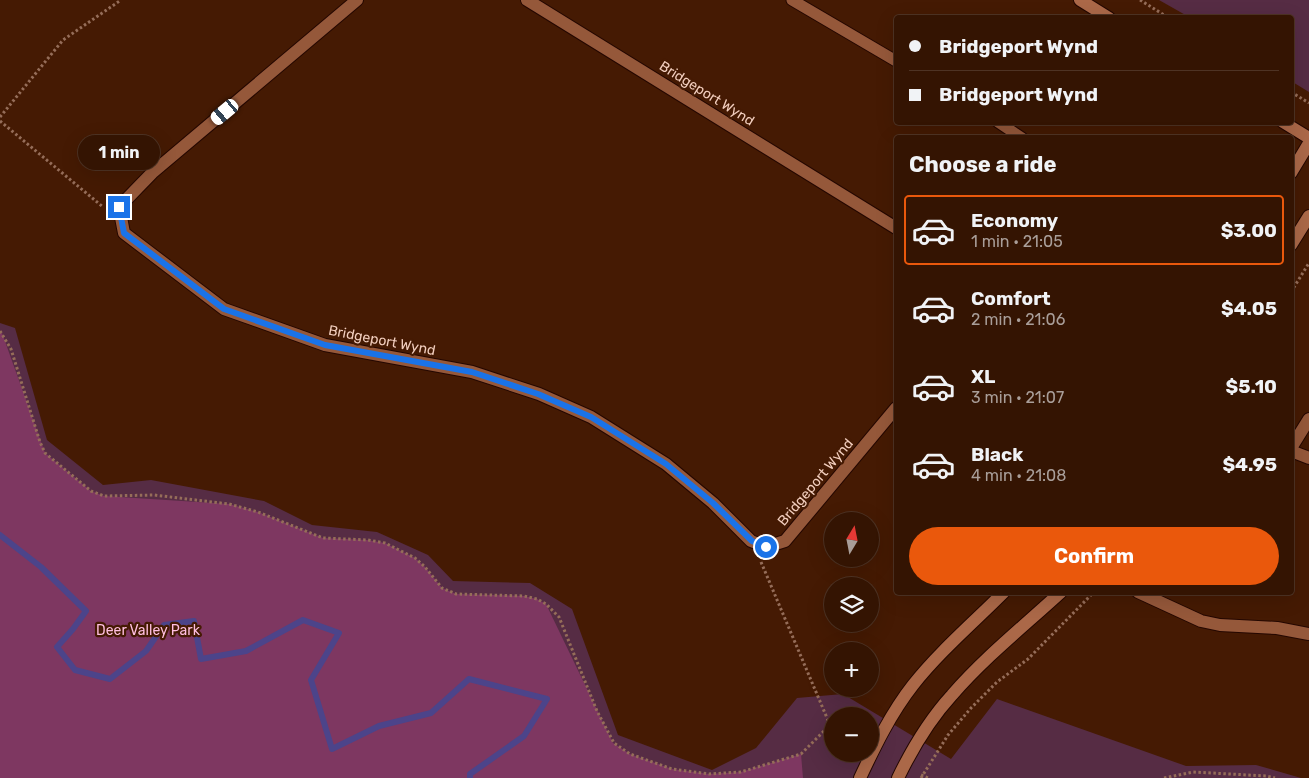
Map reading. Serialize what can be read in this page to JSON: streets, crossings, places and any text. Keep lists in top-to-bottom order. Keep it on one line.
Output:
{"streets":{"street":["Bridgeport Wynd"]},"parks":["Deer Valley Park"],"north":"top","page":{"banner":["Bridgeport Wynd","Bridgeport Wynd"],"bubble":"1 min","heading":"Choose a ride","list":[{"name":"Economy","note":"1 min · 21:05","value":"$3.00"},{"name":"Comfort","note":"2 min · 21:06","value":"$4.05"},{"name":"XL","note":"3 min · 21:07","value":"$5.10"},{"name":"Black","note":"4 min · 21:08","value":"$4.95"}],"map_buttons":["+","−"],"buttons":"Confirm"}}
